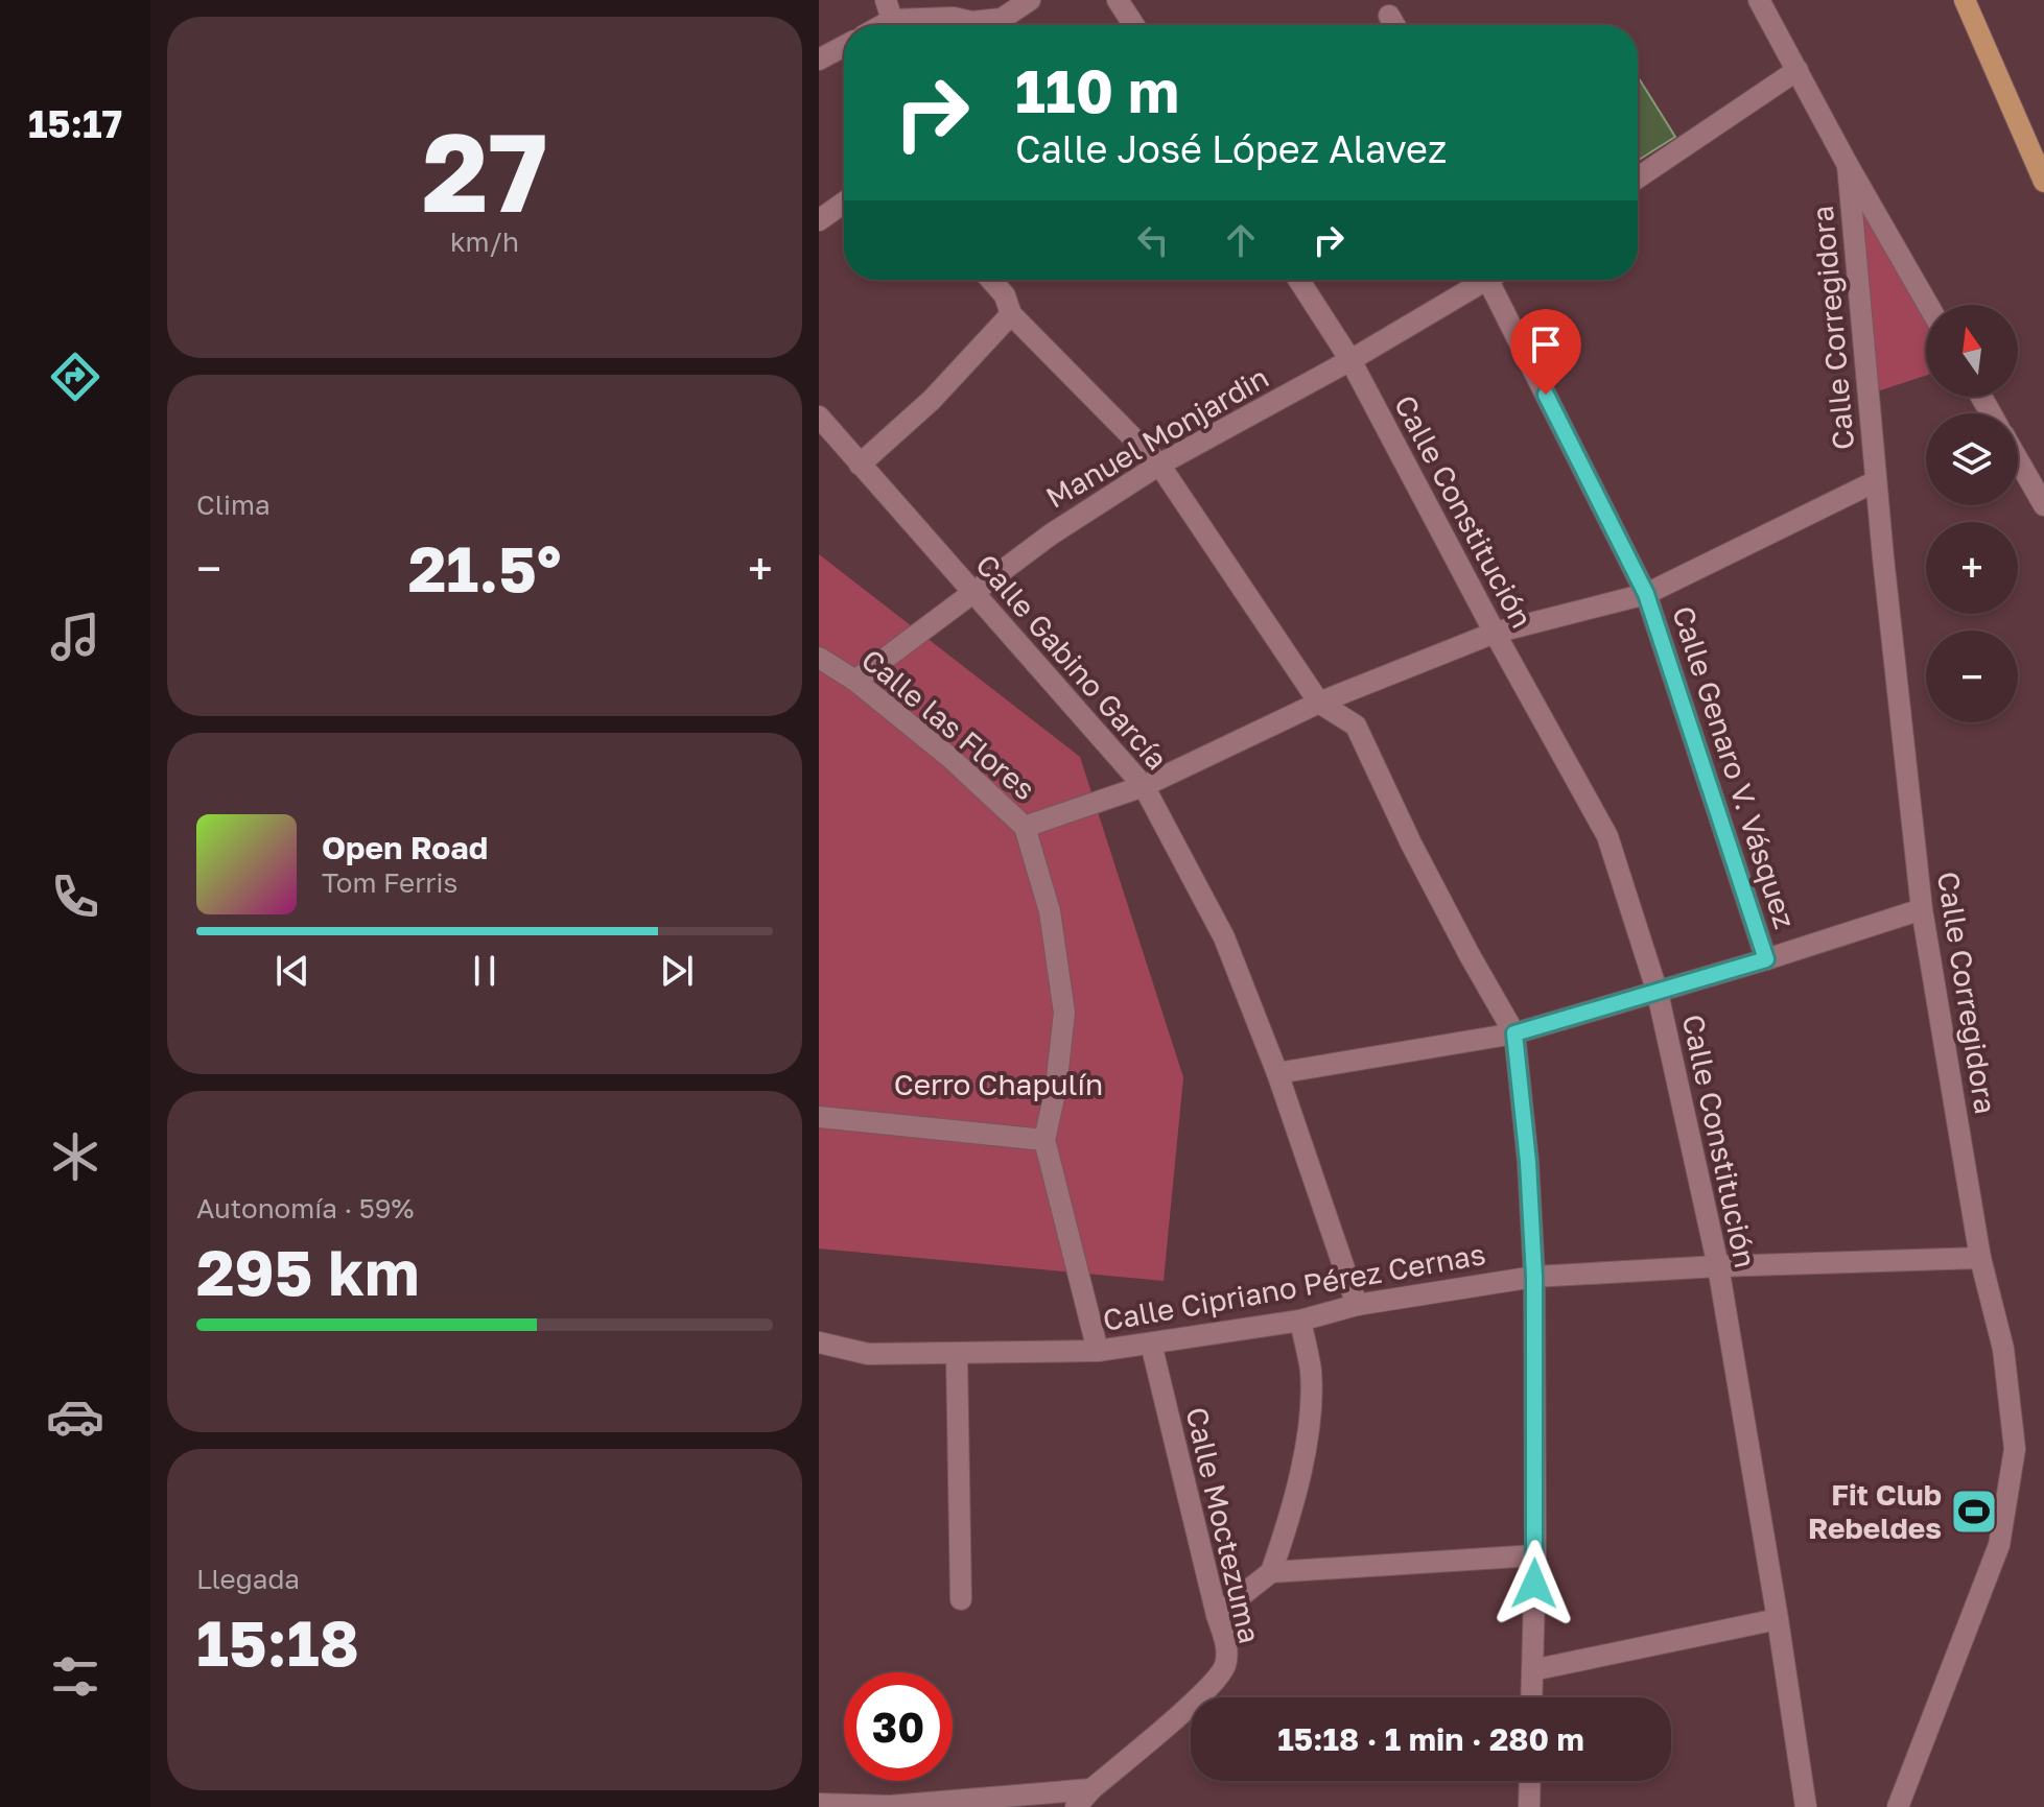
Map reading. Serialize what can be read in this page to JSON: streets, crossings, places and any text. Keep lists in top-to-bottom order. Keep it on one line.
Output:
{"streets":{"street":["Calle Corregidora","Manuel Monjardin","Calle Constitución","Calle Gabino García","Calle las Flores","Calle Genaro V. Vásquez","Calle Cipriano Pérez Cernas","Calle Moctezuma"]},"crossings":[["Calle Corregidora","Calle Cipriano Pérez Cernas"],["Manuel Monjardin","Calle Constitución"],["Manuel Monjardin","Calle Gabino García"],["Manuel Monjardin","Calle las Flores"],["Calle Constitución","Calle Cipriano Pérez Cernas"],["Calle Gabino García","Calle Cipriano Pérez Cernas"],["Calle Cipriano Pérez Cernas","Calle Moctezuma"]],"parks":["Cerro Chapulín"],"places":{"sports":["Fit Club Rebeldes"]},"north":"top","page":{"tabs":"15:17","tile":[["27","km/h"],"Clima",["Autonomía · 59%","295 km"],["Llegada","15:18"]],"turn":["110 m","Calle José López Alavez"],"map_buttons":["+","−"],"heat":["−","21.5°","+"],"song":["Open Road","Tom Ferris"],"limit":"30","trip":"15:18 · 1 min · 280 m"}}
